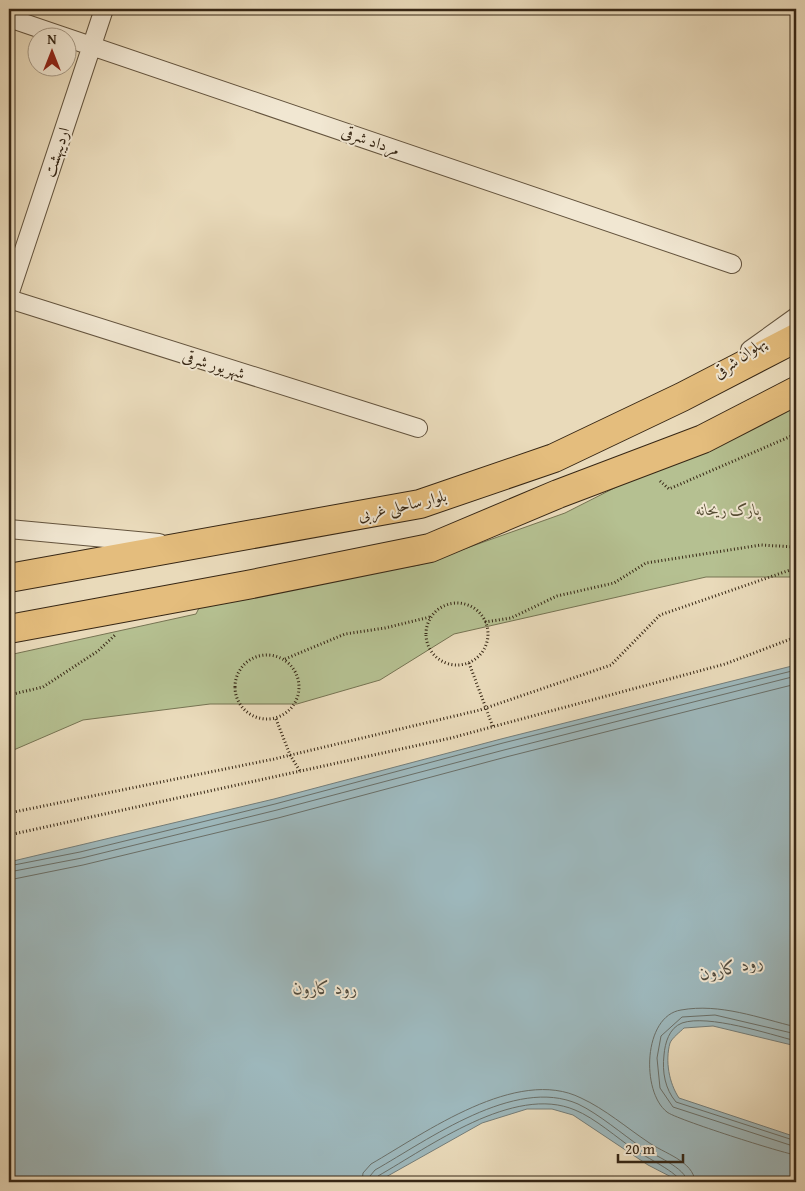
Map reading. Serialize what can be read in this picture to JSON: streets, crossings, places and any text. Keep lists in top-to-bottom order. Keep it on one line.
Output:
{"streets":{"main road":["بلوار ساحلی غربی"],"street":["مرداد شرقی","اردیبهشت","پهلوان شرقی","شهریور شرقی"]},"crossings":[["مرداد شرقی","اردیبهشت"],["پهلوان شرقی","بلوار ساحلی غربی"]],"water":["رود کارون"],"parks":["پارک ریحانه"],"scale_bar":"20 m","north":"top"}
